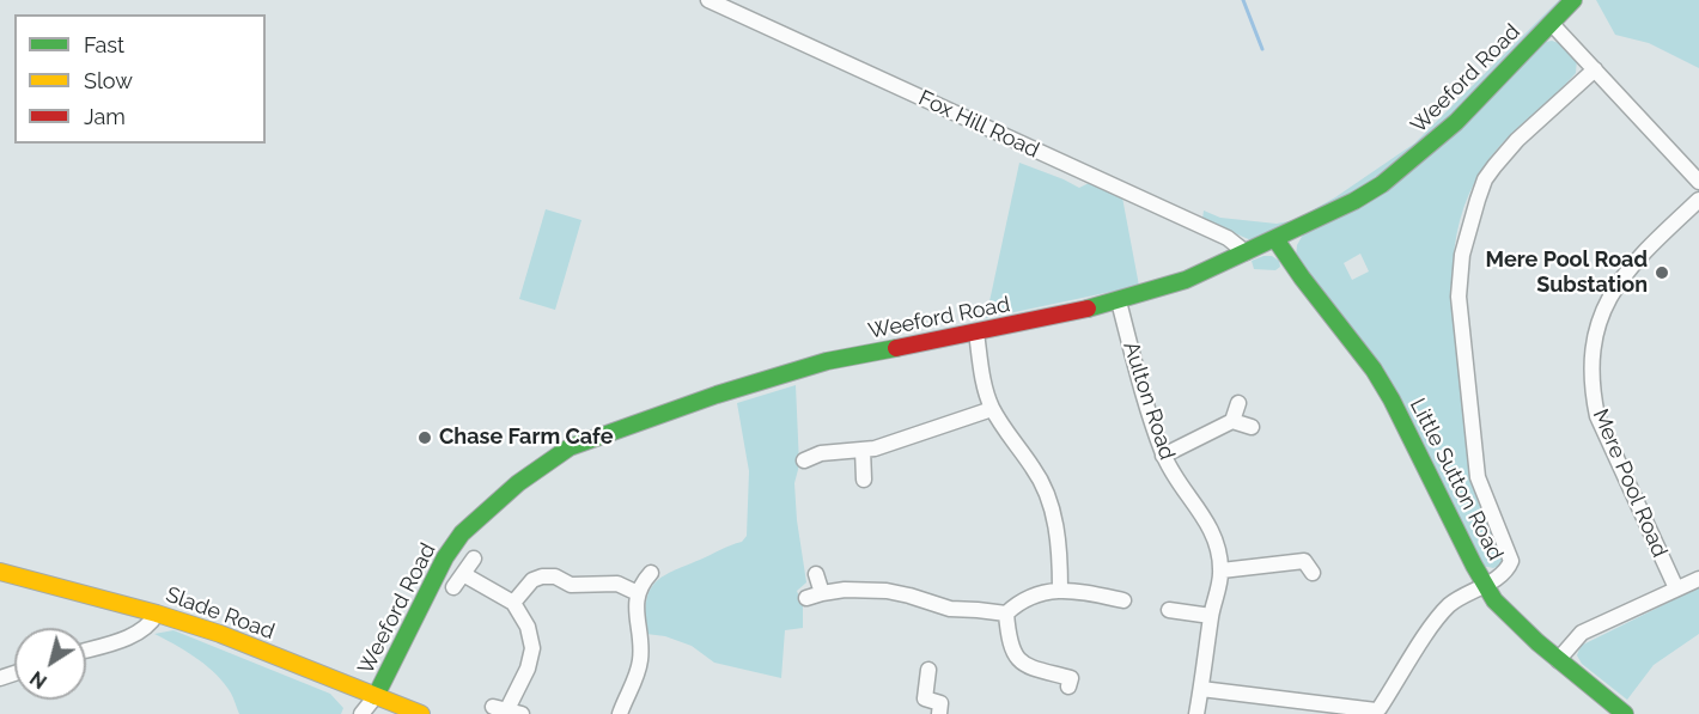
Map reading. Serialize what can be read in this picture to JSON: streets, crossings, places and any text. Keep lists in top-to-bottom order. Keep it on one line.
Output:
{"streets":{"street":["Weeford Road","Fox Hill Road","Aulton Road","Little Sutton Road","Mere Pool Road","Slade Road"]},"crossings":[["Weeford Road","Fox Hill Road"],["Weeford Road","Aulton Road"],["Weeford Road","Little Sutton Road"],["Weeford Road","Slade Road"]],"places":["Mere Pool Road Substation","Chase Farm Cafe"],"legend":["Fast","Slow","Jam"],"north":"bottom left"}
